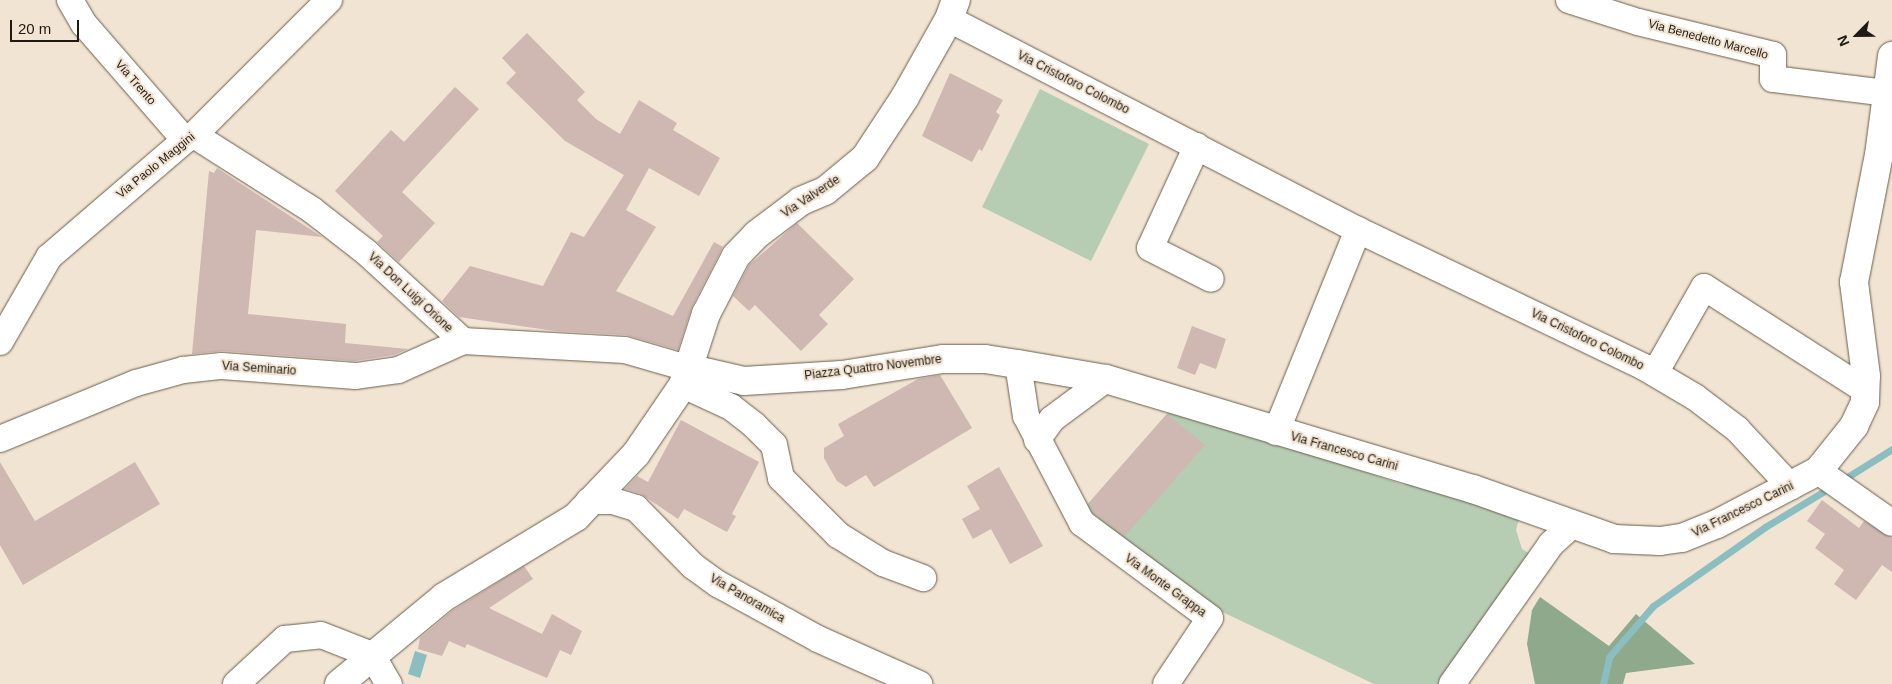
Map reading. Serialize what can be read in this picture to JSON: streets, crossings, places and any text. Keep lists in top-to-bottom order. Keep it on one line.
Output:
{"streets":{"street":["Via Benedetto Marcello","Via Trento","Via Cristoforo Colombo","Via Paolo Maggini","Via Valverde","Via Don Luigi Orione","Piazza Quattro Novembre","Via Seminario","Via Francesco Carini","Via Monte Grappa","Via Panoramica"]},"crossings":[["Via Benedetto Marcello","Via Francesco Carini"],["Via Trento","Via Paolo Maggini"],["Via Trento","Via Don Luigi Orione"],["Via Cristoforo Colombo","Via Valverde"],["Via Cristoforo Colombo","Via Francesco Carini"],["Via Paolo Maggini","Via Don Luigi Orione"],["Via Valverde","Via Don Luigi Orione"],["Via Valverde","Piazza Quattro Novembre"],["Via Don Luigi Orione","Piazza Quattro Novembre"],["Via Don Luigi Orione","Via Seminario"],["Piazza Quattro Novembre","Via Francesco Carini"]],"scale_bar":"20 m","north":"bottom left"}
